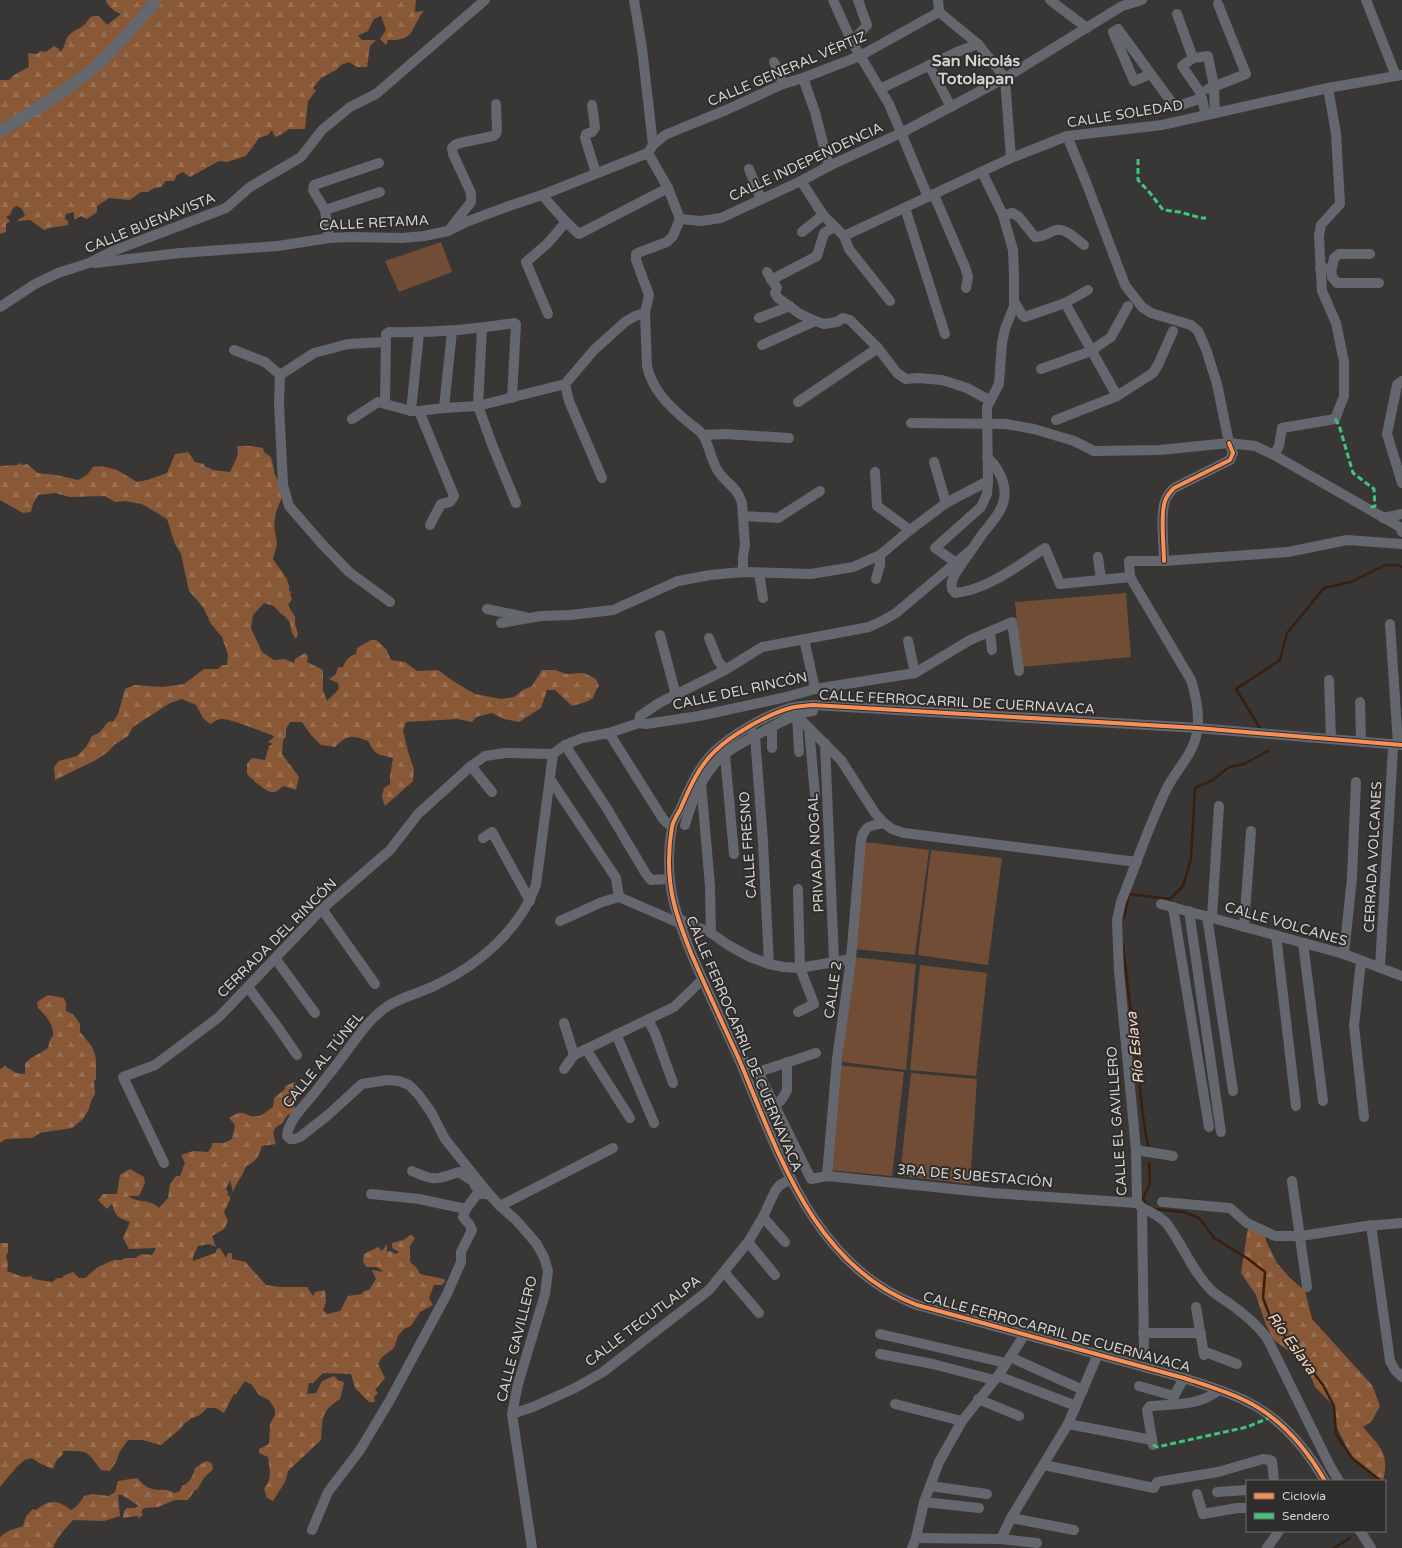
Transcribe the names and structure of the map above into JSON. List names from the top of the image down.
{
  "streets": {
    "street": [
      "CALLE GENERAL VÉRTIZ",
      "CALLE SOLEDAD",
      "CALLE INDEPENDENCIA",
      "CALLE BUENAVISTA",
      "CALLE RETAMA",
      "CALLE DEL RINCÓN",
      "CALLE FERROCARRIL DE CUERNAVACA",
      "CALLE FRESNO",
      "PRIVADA NOGAL",
      "CERRADA VOLCANES",
      "CALLE VOLCANES",
      "CERRADA DEL RINCÓN",
      "CALLE 2",
      "CALLE AL TÚNEL",
      "CALLE EL GAVILLERO",
      "3RA DE SUBESTACIÓN",
      "CALLE TECUTLALPA",
      "CALLE GAVILLERO"
    ]
  },
  "crossings": [
    ["CALLE GENERAL VÉRTIZ", "CALLE RETAMA"],
    ["CALLE BUENAVISTA", "CALLE RETAMA"],
    ["CALLE DEL RINCÓN", "CALLE AL TÚNEL"],
    ["CALLE FERROCARRIL DE CUERNAVACA", "CALLE FRESNO"],
    ["CALLE FERROCARRIL DE CUERNAVACA", "CERRADA VOLCANES"],
    ["CALLE FERROCARRIL DE CUERNAVACA", "CALLE EL GAVILLERO"],
    ["CALLE FERROCARRIL DE CUERNAVACA", "CALLE TECUTLALPA"],
    ["CERRADA VOLCANES", "CALLE VOLCANES"],
    ["CALLE 2", "3RA DE SUBESTACIÓN"],
    ["CALLE AL TÚNEL", "CALLE GAVILLERO"],
    ["CALLE EL GAVILLERO", "3RA DE SUBESTACIÓN"],
    ["CALLE TECUTLALPA", "CALLE GAVILLERO"]
  ],
  "districts": ["San Nicolás Totolapan"],
  "water": ["Río Eslava"],
  "legend": ["Ciclovía", "Sendero"]
}
